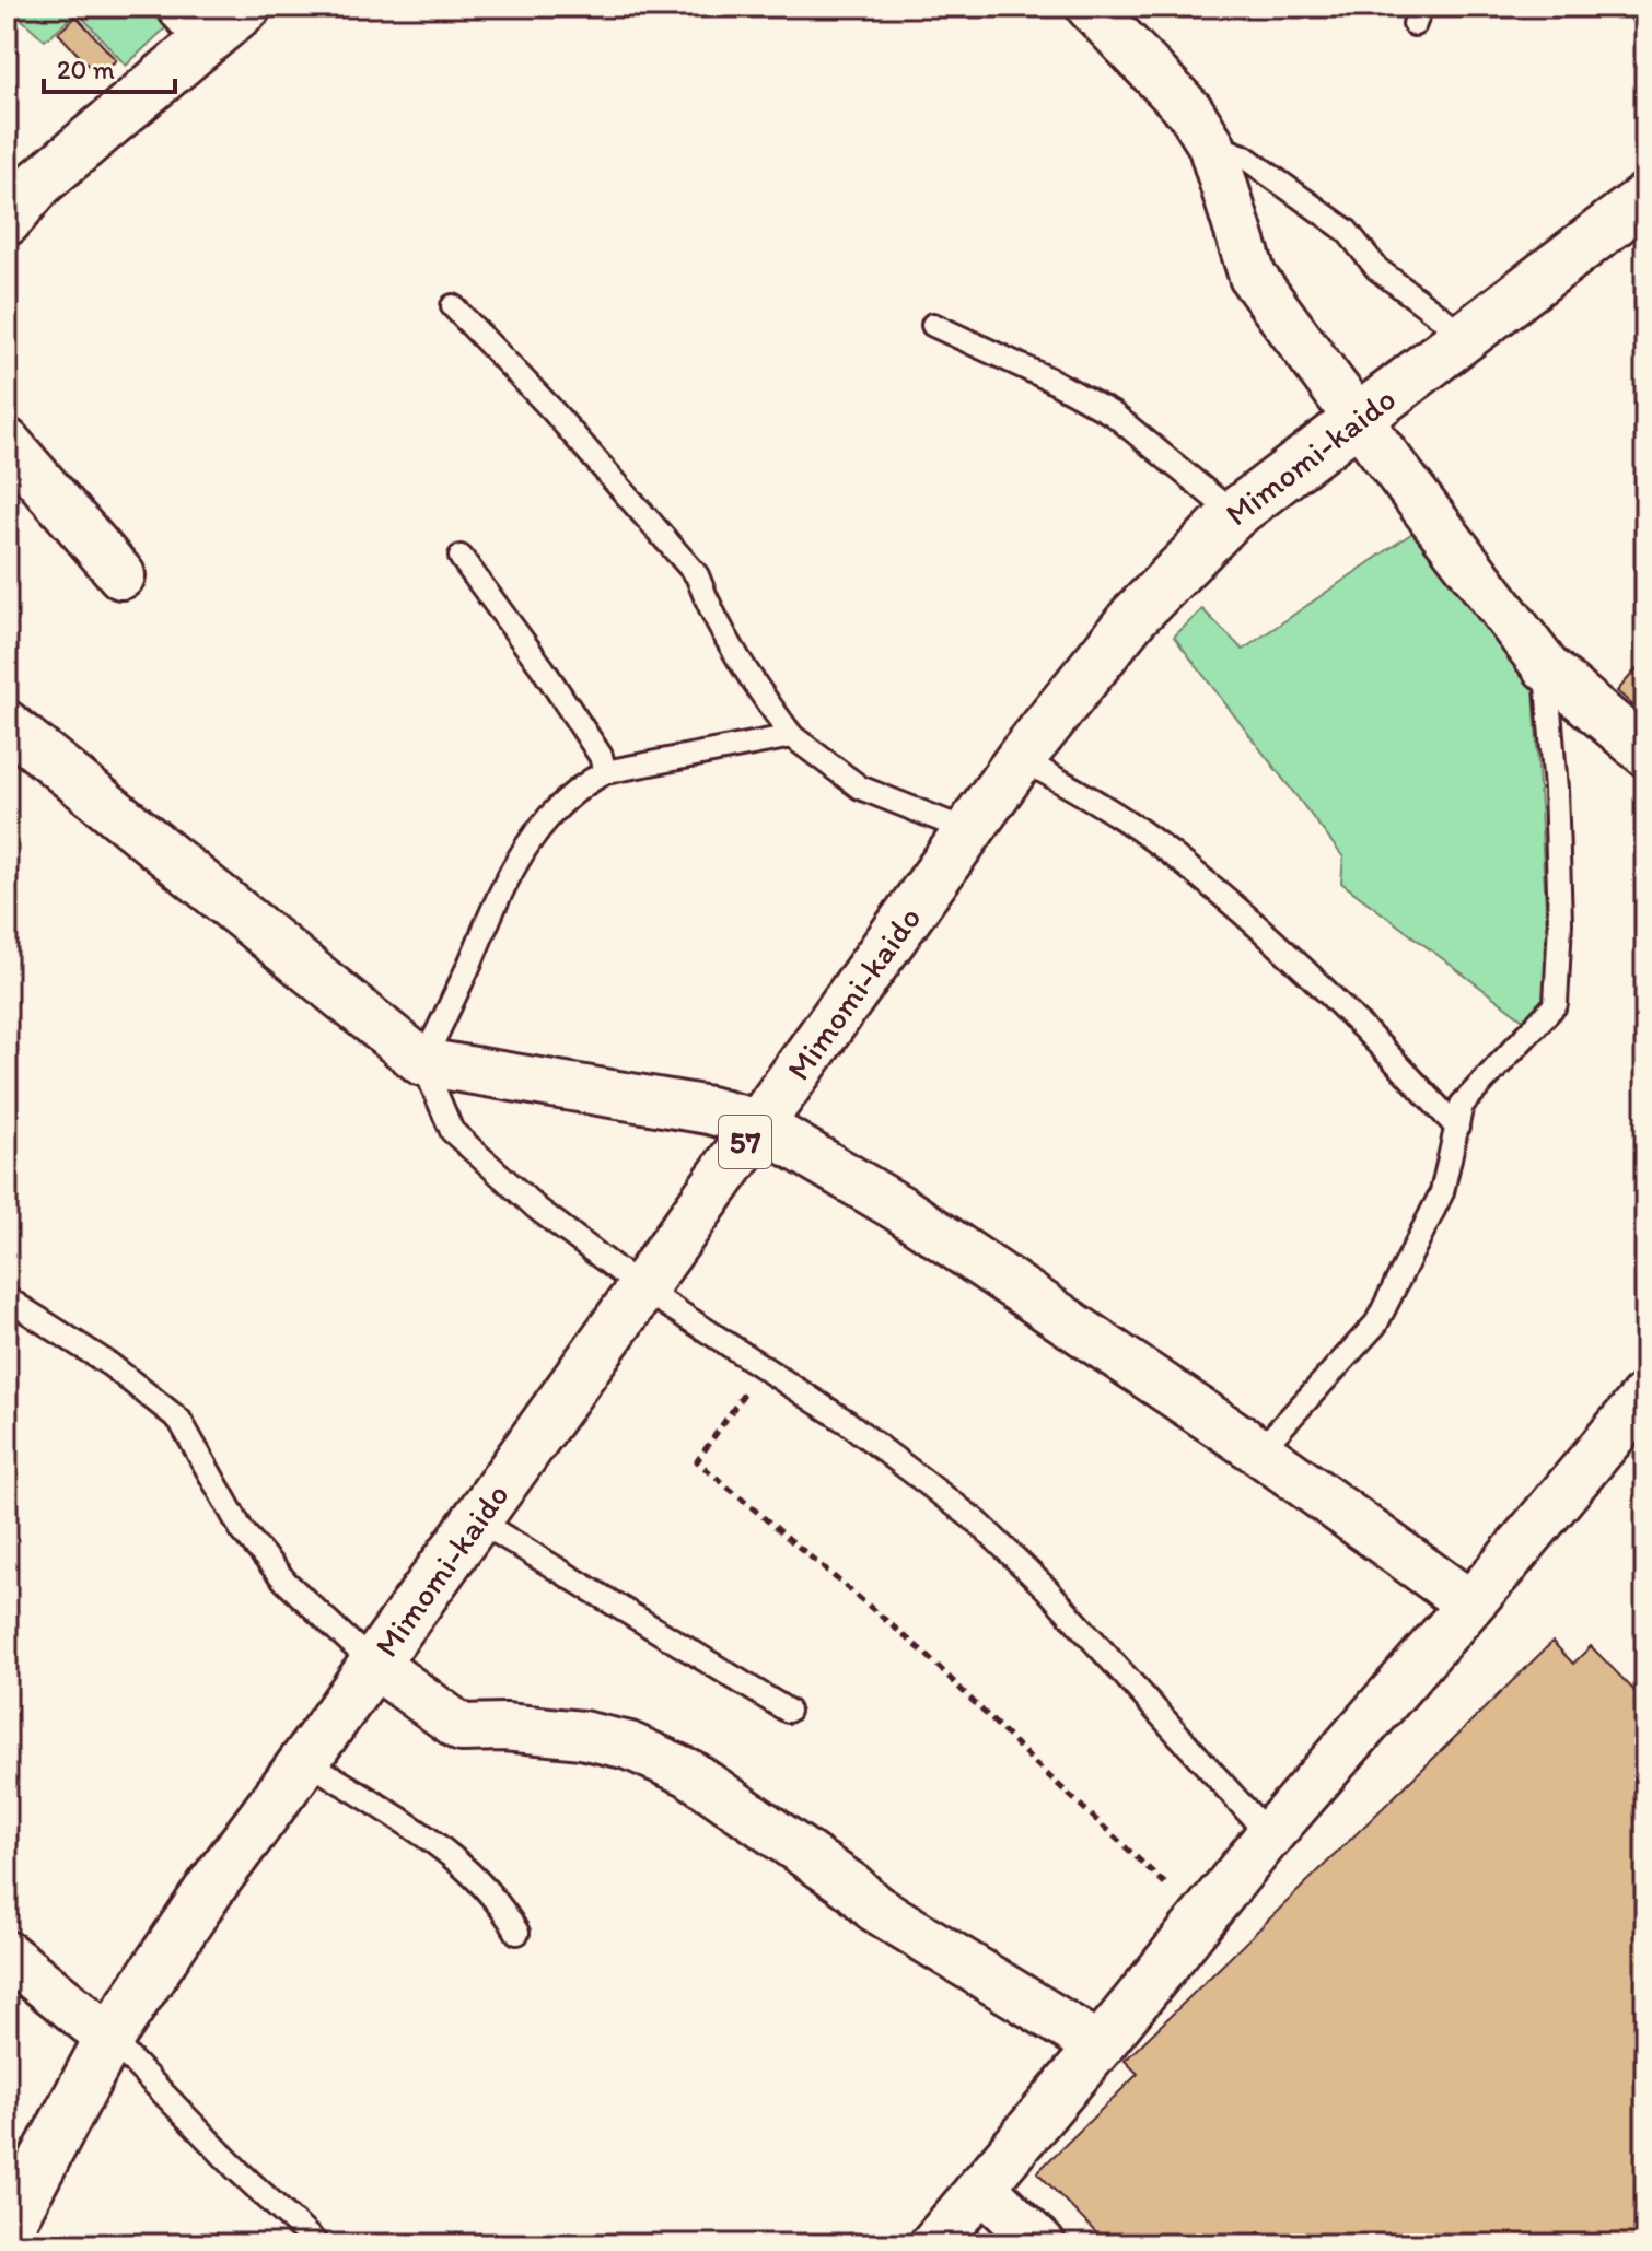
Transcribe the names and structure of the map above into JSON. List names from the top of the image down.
{
  "streets": {
    "main road": ["Mimomi-kaido", "57"]
  },
  "scale_bar": "20 m"
}
